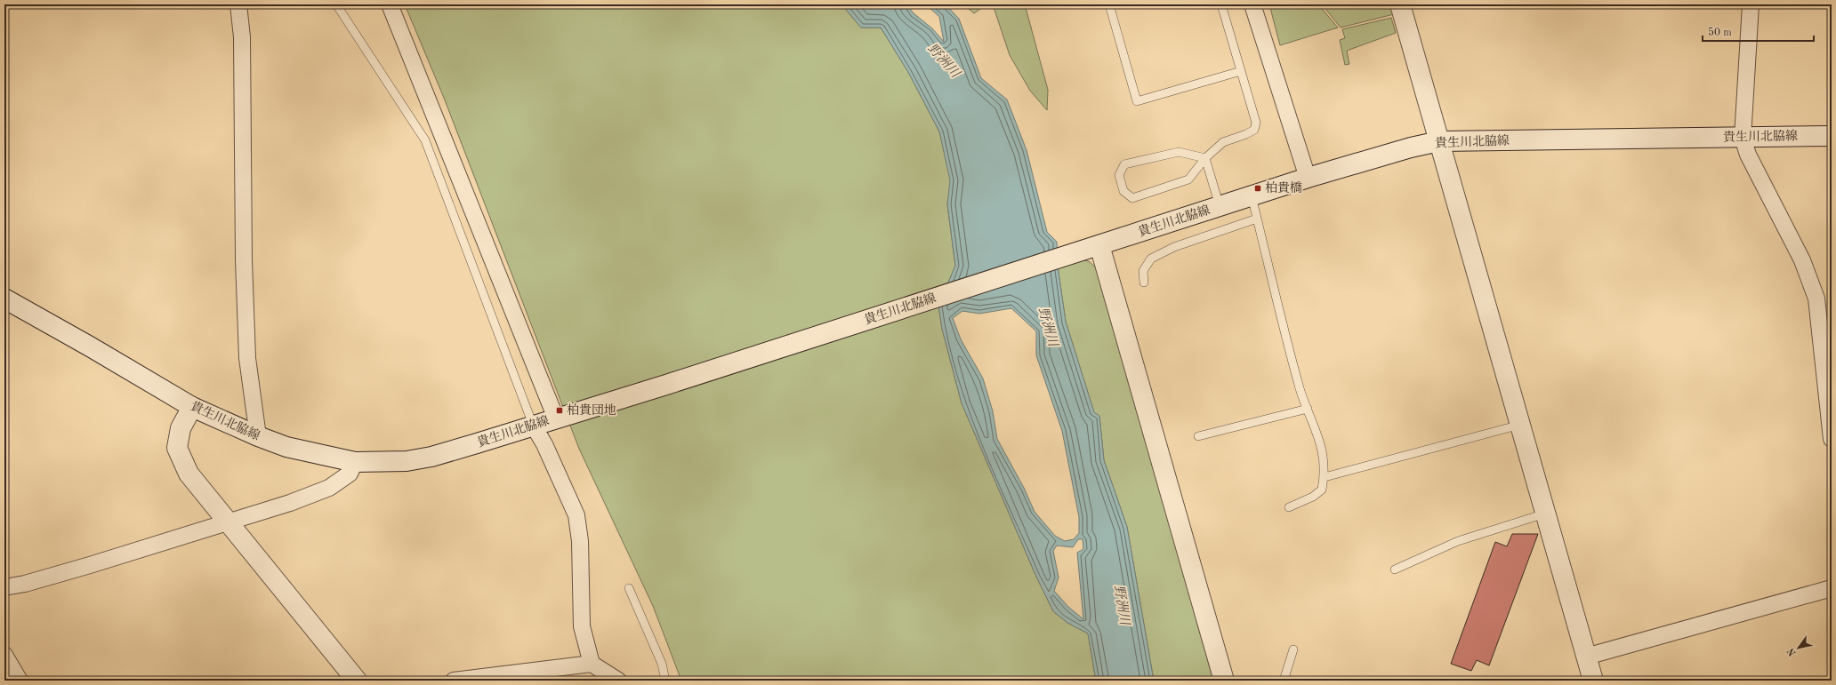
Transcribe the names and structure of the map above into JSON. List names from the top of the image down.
{
  "streets": {
    "main road": ["貴生川北脇線"]
  },
  "water": ["野洲川"],
  "places": {
    "transit": ["柏貴橋", "柏貴団地"]
  },
  "scale_bar": "50 m",
  "north": "bottom left"
}
